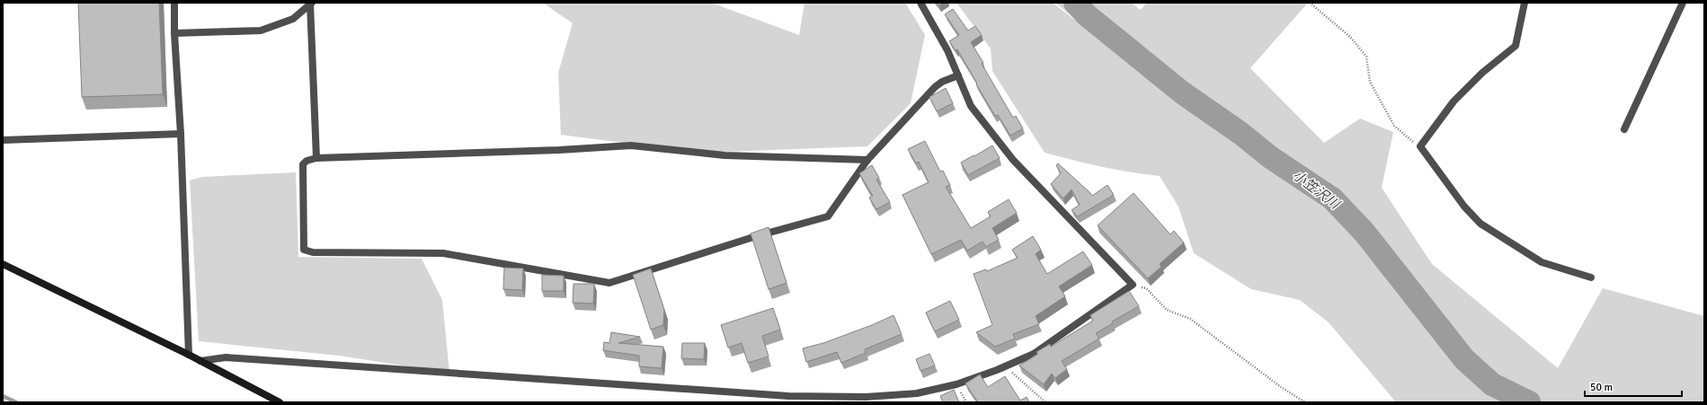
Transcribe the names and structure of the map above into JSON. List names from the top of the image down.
{
  "water": ["小笠沢川"],
  "scale_bar": "50 m"
}
